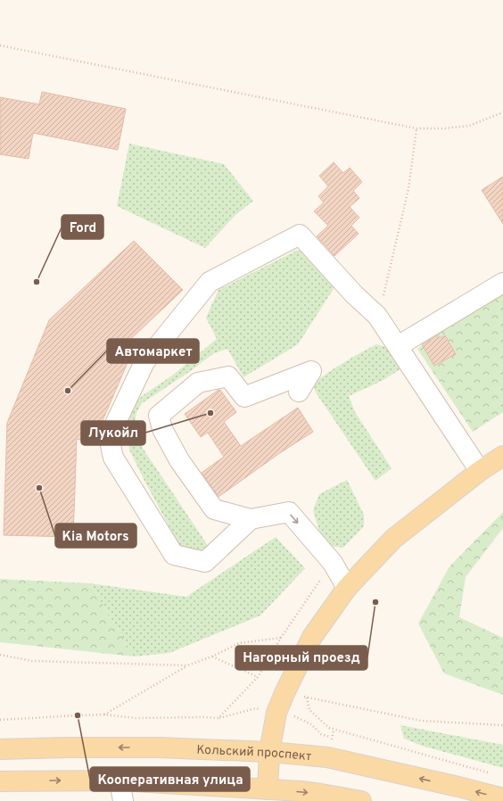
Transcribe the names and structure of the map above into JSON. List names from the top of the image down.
{
  "streets": {
    "main road": ["Кольский проспект"]
  },
  "places": [
    "Ford",
    "Автомаркет",
    "Лукойл",
    "Kia Motors",
    "Нагорный проезд",
    "Кооперативная улица"
  ]
}
